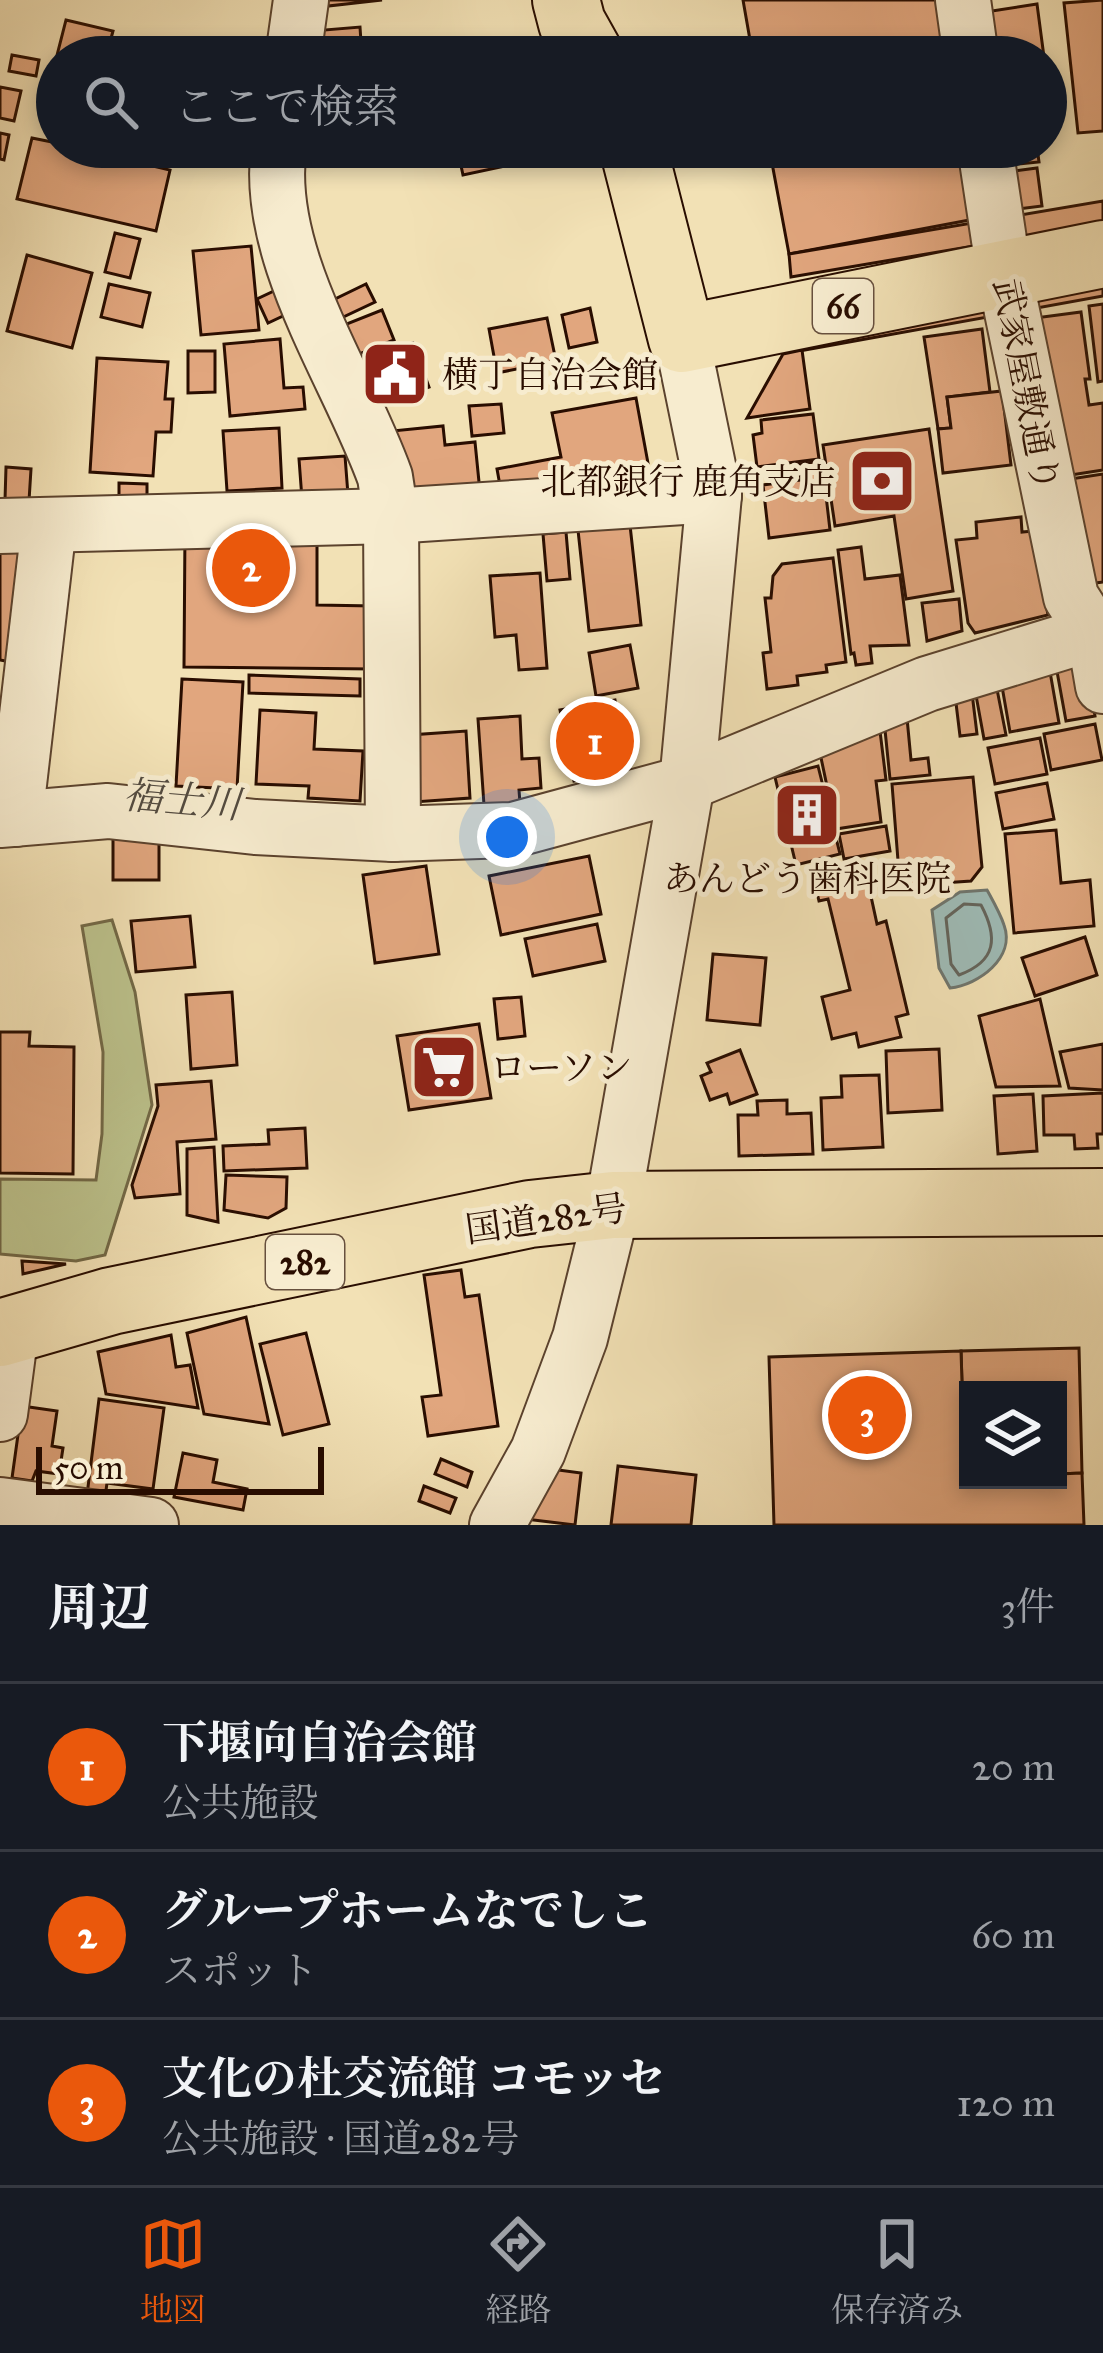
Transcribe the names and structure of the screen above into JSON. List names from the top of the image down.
{
  "streets": {
    "main road": ["66", "国道282号", "282"],
    "street": ["武家屋敷通り"]
  },
  "crossings": [
    ["66", "武家屋敷通り"]
  ],
  "water": ["福士川"],
  "places": {
    "public building": ["横丁自治会館"],
    "bank": ["北都銀行 鹿角支店"],
    "building": ["あんどう歯科医院"],
    "supermarket": ["ローソン"]
  },
  "scale_bar": "50 m",
  "page": {
    "search": "ここで検索",
    "pins": ["2", "1", "3"],
    "scale": "50 m",
    "heading": ["周辺", "3件"],
    "list": [
      {
        "mark": "1",
        "name": "下堰向自治会館",
        "note": "公共施設",
        "value": "20 m"
      },
      {
        "mark": "2",
        "name": "グループホームなでしこ",
        "note": "スポット",
        "value": "60 m"
      },
      {
        "mark": "3",
        "name": "文化の杜交流館 コモッセ",
        "note": "公共施設 · 国道282号",
        "value": "120 m"
      }
    ],
    "nav": ["地図", "経路", "保存済み"]
  }
}
